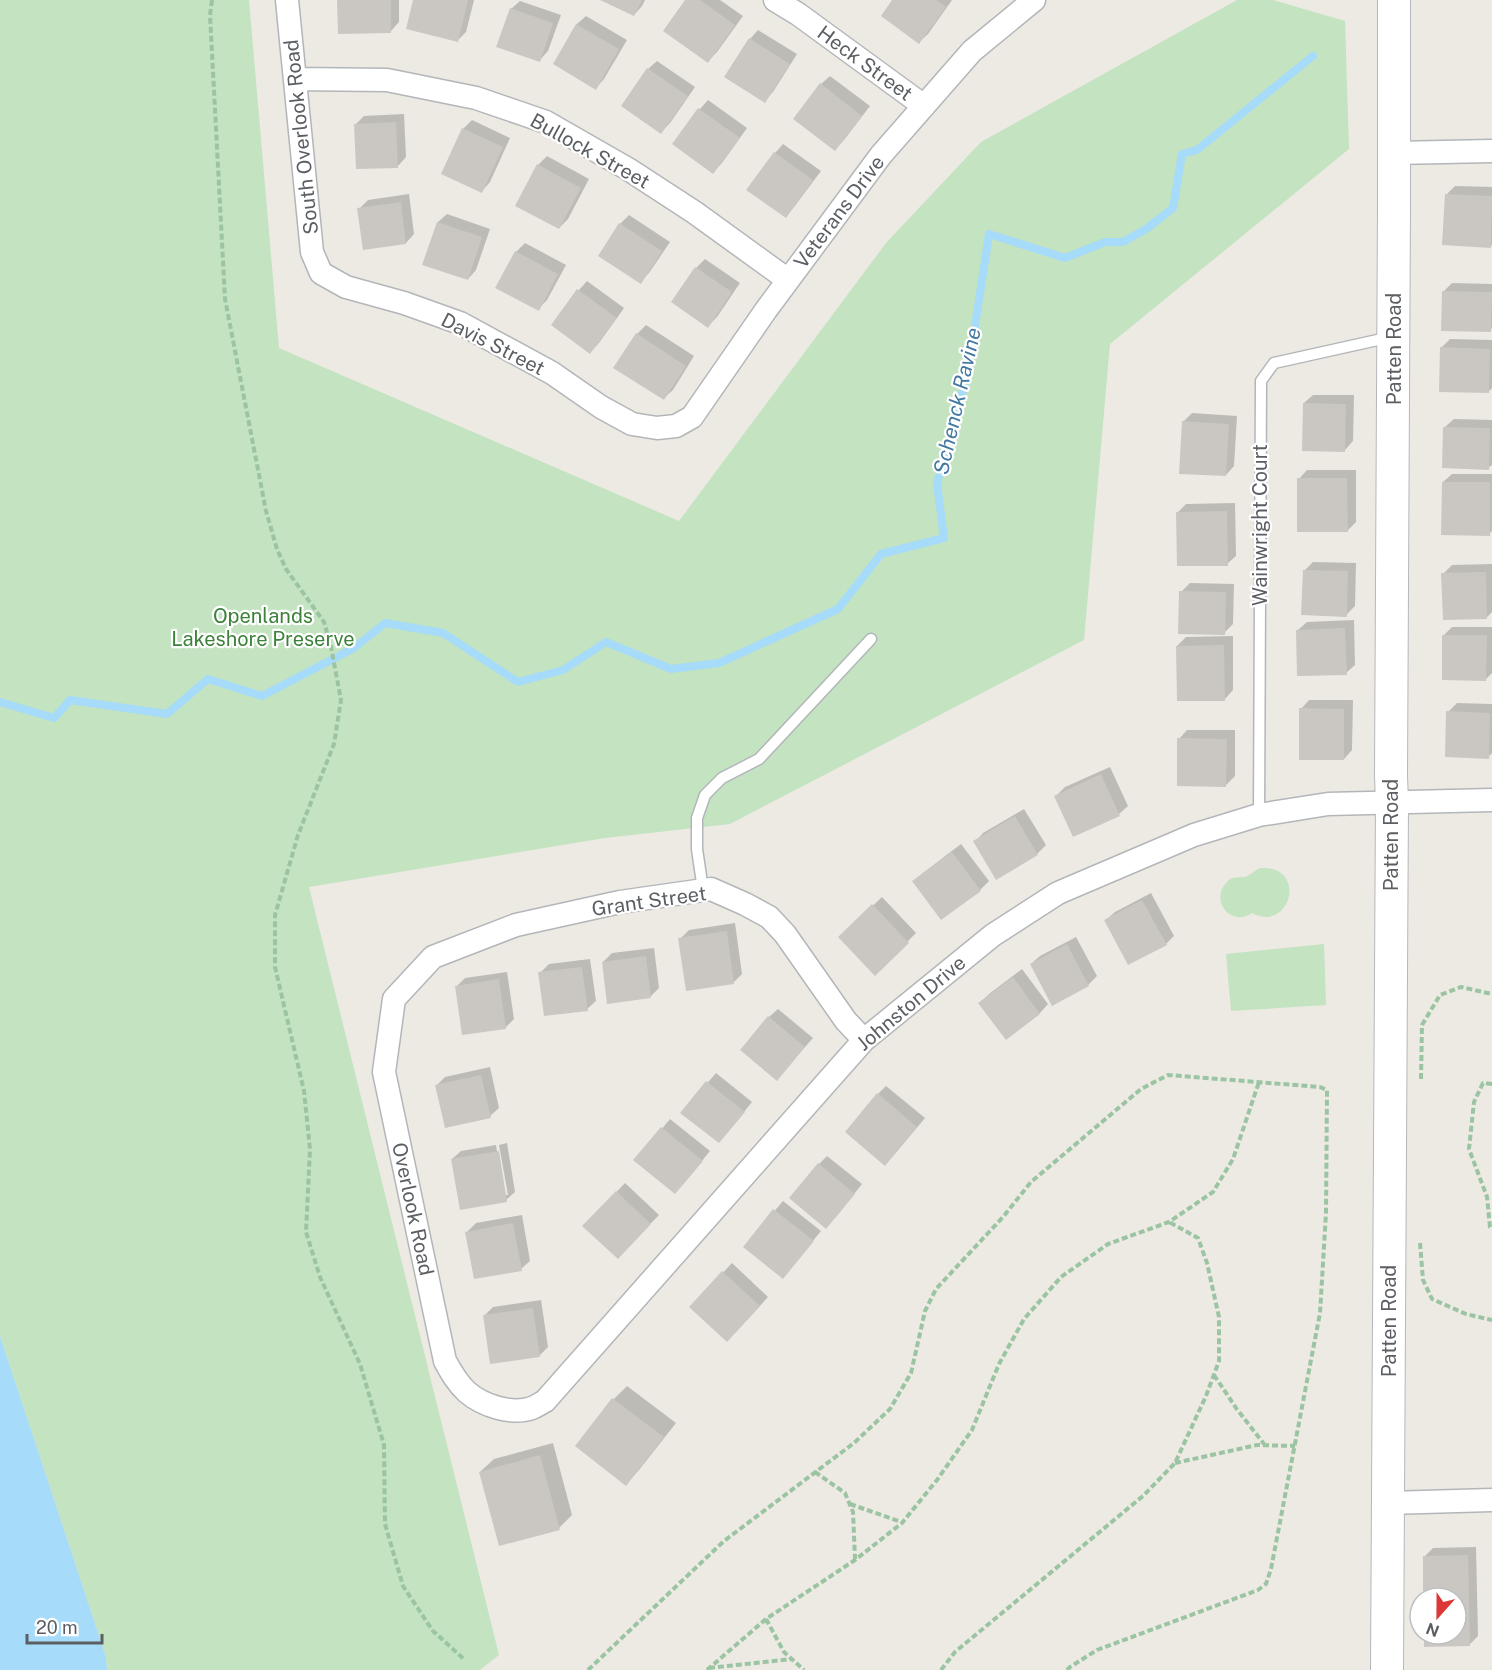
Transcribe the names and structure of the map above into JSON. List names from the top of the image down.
{
  "streets": {
    "street": [
      "Heck Street",
      "South Overlook Road",
      "Bullock Street",
      "Veterans Drive",
      "Davis Street",
      "Patten Road",
      "Grant Street",
      "Johnston Drive",
      "Overlook Road"
    ],
    "lane": ["Wainwright Court"]
  },
  "crossings": [
    ["Heck Street", "Veterans Drive"],
    ["South Overlook Road", "Bullock Street"],
    ["South Overlook Road", "Davis Street"],
    ["Bullock Street", "Veterans Drive"],
    ["Veterans Drive", "Davis Street"],
    ["Patten Road", "Wainwright Court"],
    ["Patten Road", "Johnston Drive"],
    ["Wainwright Court", "Johnston Drive"],
    ["Grant Street", "Johnston Drive"],
    ["Grant Street", "Overlook Road"],
    ["Johnston Drive", "Overlook Road"]
  ],
  "water": ["Schenck Ravine"],
  "parks": ["Openlands Lakeshore Preserve"],
  "scale_bar": "20 m",
  "north": "bottom"
}
